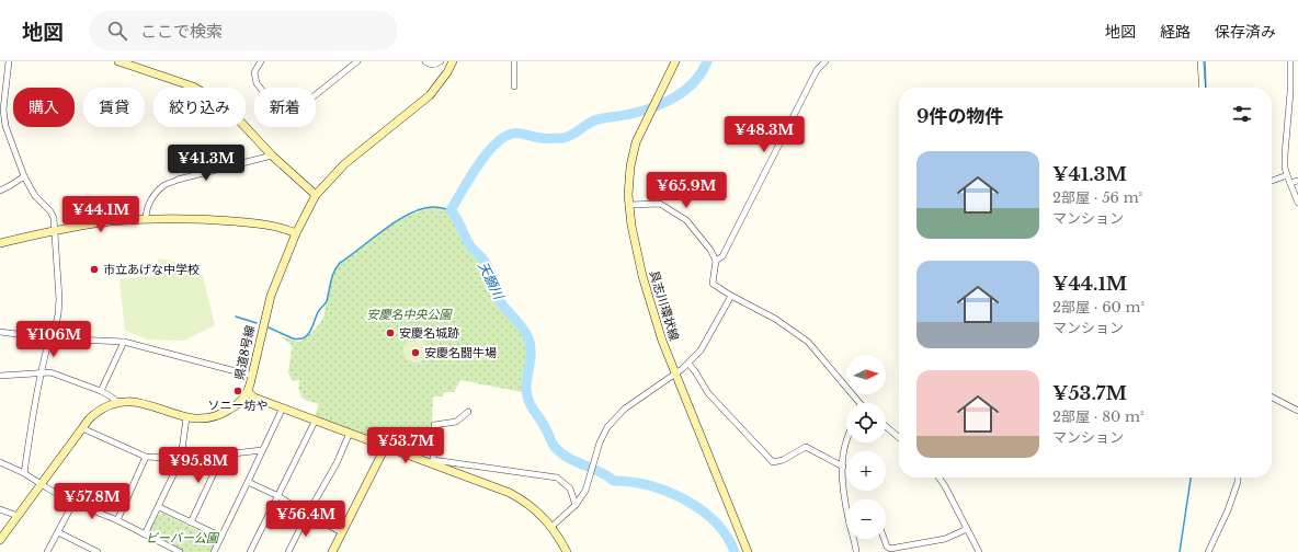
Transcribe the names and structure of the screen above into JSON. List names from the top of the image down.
{
  "streets": {
    "main road": ["具志川環状線", "県道8号線"]
  },
  "water": ["天願川"],
  "parks": ["安慶名中央公園", "ビーバー公園"],
  "places": [
    "市立あげな中学校",
    "安慶名城跡",
    "安慶名闘牛場",
    "ソニー坊や"
  ],
  "north": "right",
  "page": {
    "header": "地図",
    "search": "ここで検索",
    "nav": ["地図", "経路", "保存済み"],
    "chip": [
      "購入",
      "賃貸",
      "絞り込み",
      "新着"
    ],
    "heading": "9件の物件",
    "price": [
      "¥48.3M",
      "¥41.3M",
      "¥65.9M",
      "¥44.1M",
      "¥106M",
      "¥53.7M",
      "¥95.8M",
      "¥57.8M",
      "¥56.4M"
    ],
    "list": [
      {
        "name": "¥41.3M",
        "note": "2部屋 · 56 m² · マンション"
      },
      {
        "name": "¥44.1M",
        "note": "2部屋 · 60 m² · マンション"
      },
      {
        "name": "¥53.7M",
        "note": "2部屋 · 80 m² · マンション"
      }
    ],
    "map_buttons": ["+", "−"]
  }
}
